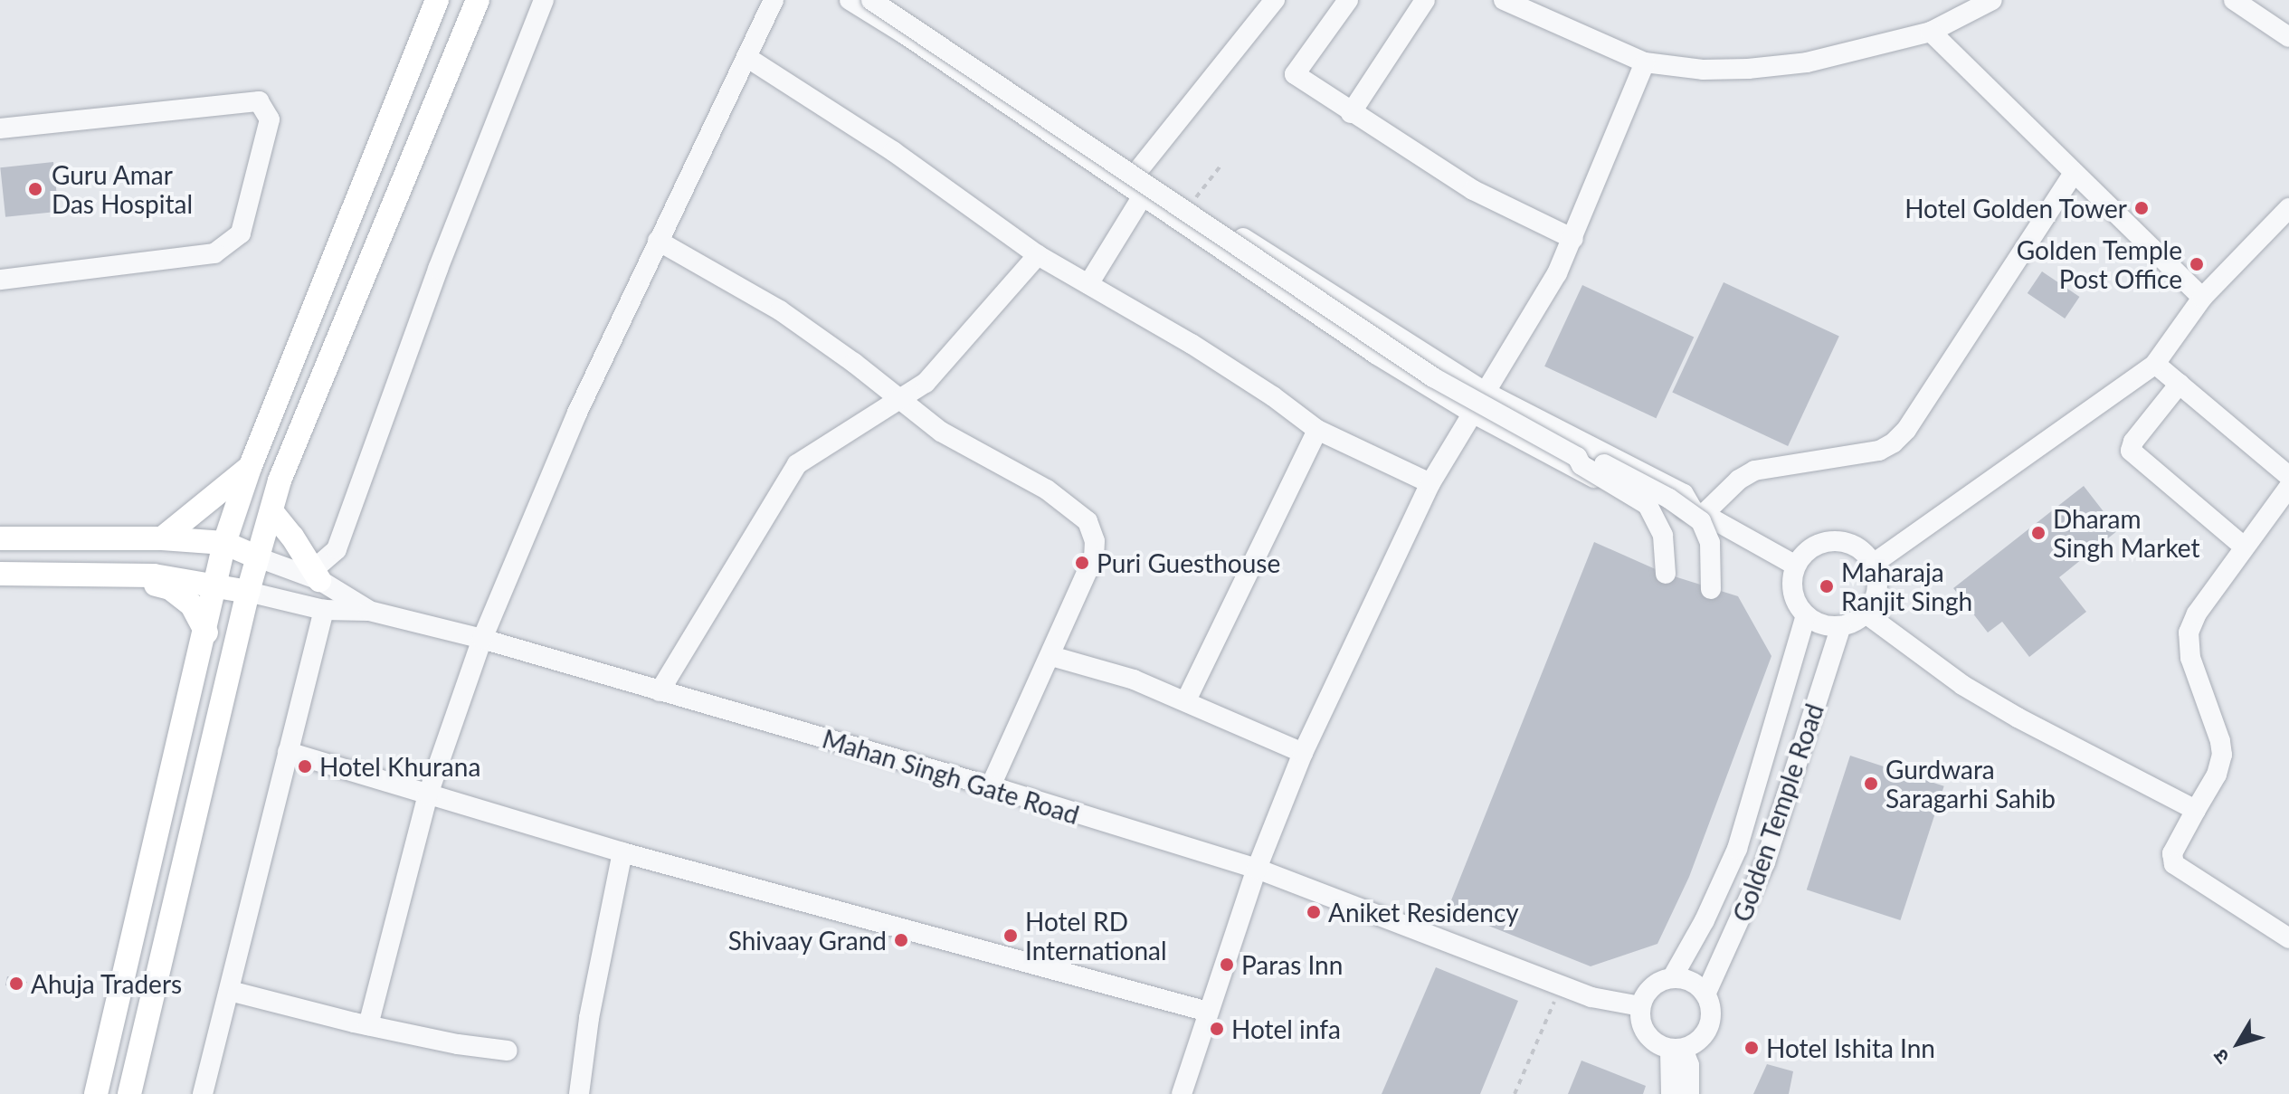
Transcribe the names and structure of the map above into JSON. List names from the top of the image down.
{
  "streets": {
    "street": ["Mahan Singh Gate Road", "Golden Temple Road"]
  },
  "crossings": [
    ["Mahan Singh Gate Road", "Golden Temple Road"]
  ],
  "places": [
    "Guru Amar Das Hospital",
    "Hotel Golden Tower",
    "Golden Temple Post Office",
    "Dharam Singh Market",
    "Puri Guesthouse",
    "Maharaja Ranjit Singh",
    "Hotel Khurana",
    "Gurdwara Saragarhi Sahib",
    "Aniket Residency",
    "Hotel RD International",
    "Shivaay Grand",
    "Paras Inn",
    "Ahuja Traders",
    "Hotel infa",
    "Hotel Ishita Inn"
  ],
  "north": "bottom left"
}
